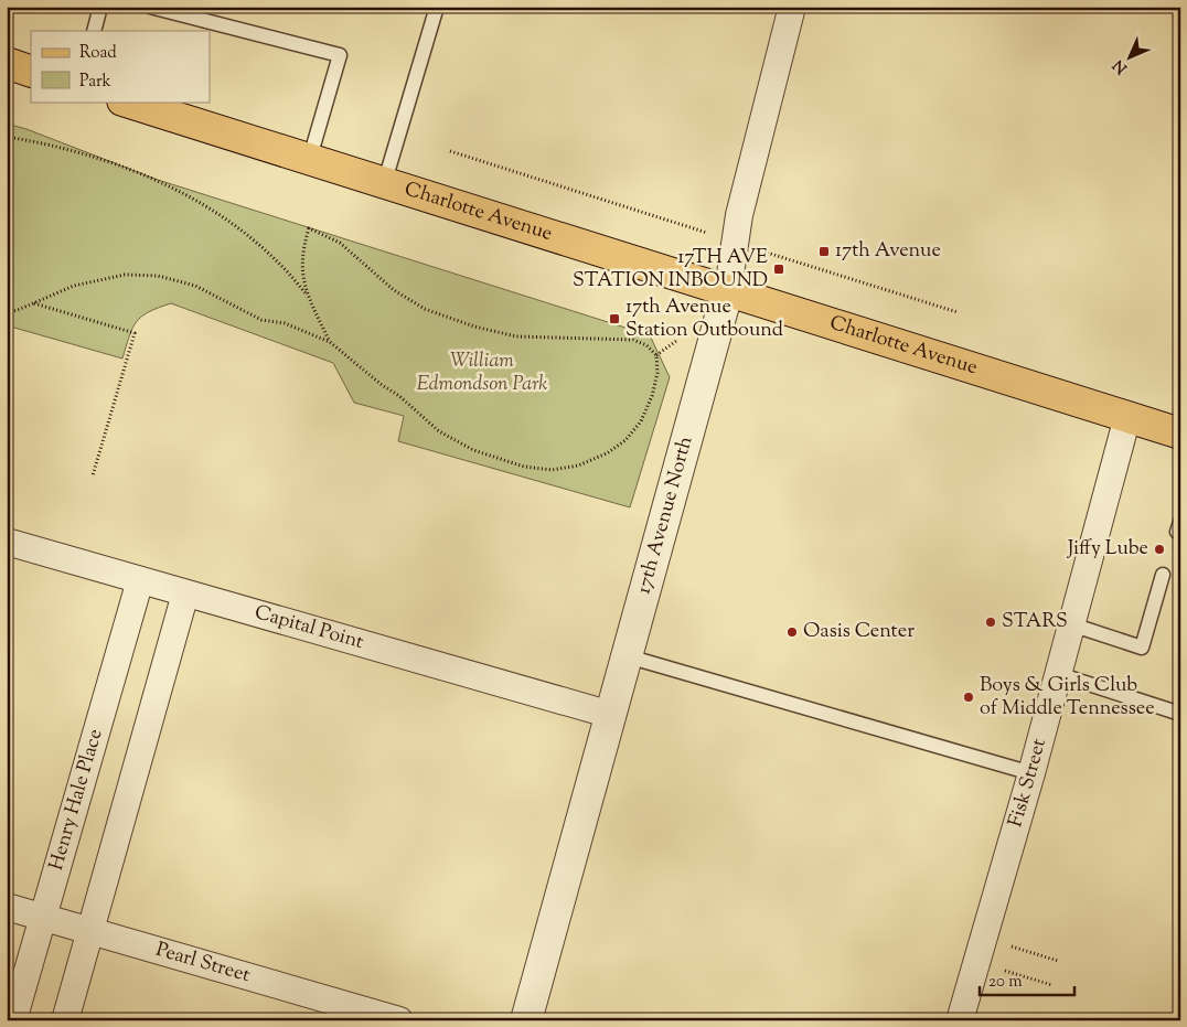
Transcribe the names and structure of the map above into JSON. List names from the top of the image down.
{
  "streets": {
    "main road": ["Charlotte Avenue"],
    "street": [
      "17th Avenue North",
      "Capital Point",
      "Fisk Street",
      "Henry Hale Place",
      "Pearl Street"
    ]
  },
  "crossings": [
    ["Charlotte Avenue", "17th Avenue North"],
    ["Charlotte Avenue", "Fisk Street"],
    ["17th Avenue North", "Capital Point"],
    ["Capital Point", "Henry Hale Place"],
    ["Henry Hale Place", "Pearl Street"]
  ],
  "parks": ["William Edmondson Park"],
  "places": {
    "transit": ["17th Avenue", "17TH AVE STATION INBOUND", "17th Avenue Station Outbound"],
    "other": [
      "Jiffy Lube",
      "STARS",
      "Oasis Center",
      "Boys & Girls Club of Middle Tennessee"
    ]
  },
  "legend": ["Road", "Park"],
  "scale_bar": "20 m",
  "north": "bottom left"
}
